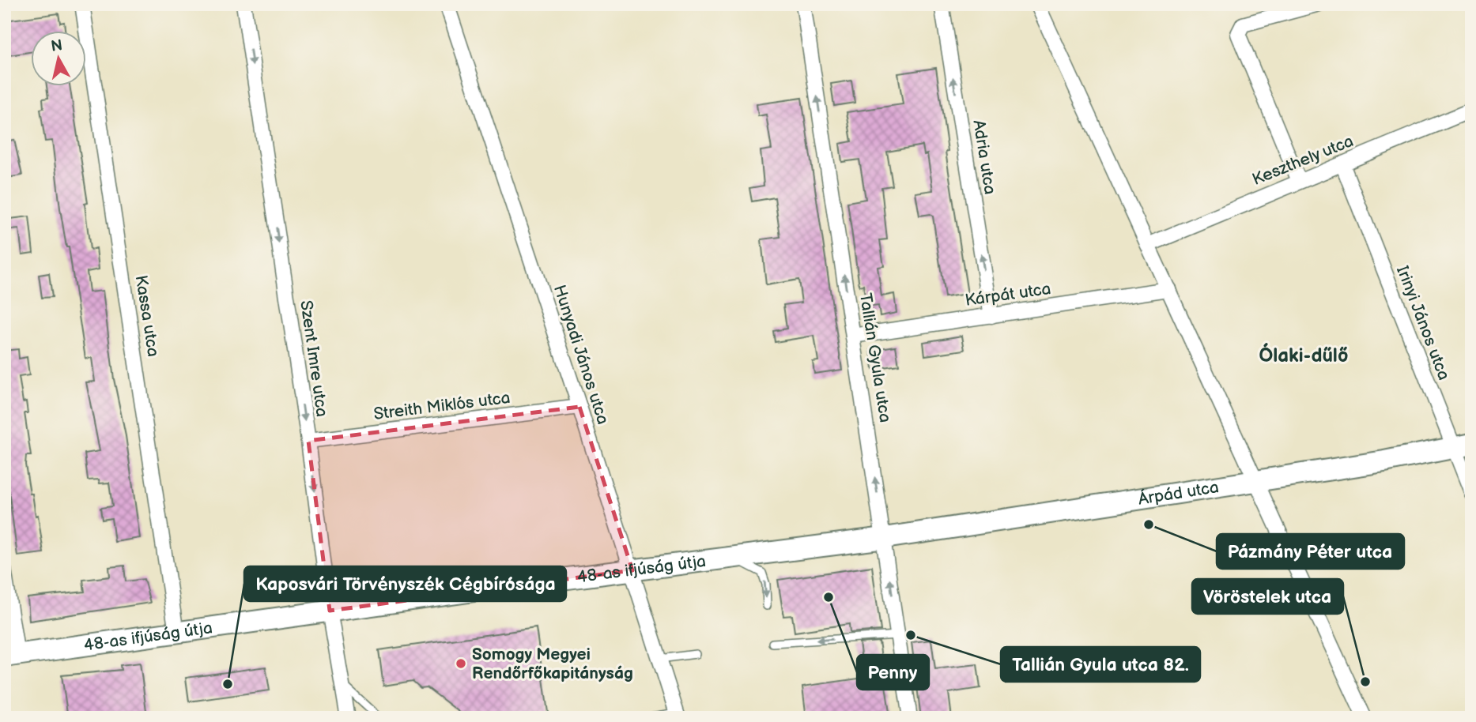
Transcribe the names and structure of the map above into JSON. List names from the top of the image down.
{
  "streets": {
    "main road": ["Árpád utca", "48-as ifjúság útja"],
    "street": [
      "Adria utca",
      "Keszthely utca",
      "Kárpát utca",
      "Kassa utca",
      "Irinyi János utca",
      "Hunyadi János utca",
      "Tallián Gyula utca",
      "Szent Imre utca",
      "Streith Miklós utca"
    ]
  },
  "crossings": [
    ["Adria utca", "Kárpát utca"],
    ["Keszthely utca", "Irinyi János utca"],
    ["Kárpát utca", "Tallián Gyula utca"],
    ["Kassa utca", "48-as ifjúság útja"],
    ["Irinyi János utca", "Árpád utca"],
    ["Hunyadi János utca", "Streith Miklós utca"],
    ["Hunyadi János utca", "48-as ifjúság útja"],
    ["Tallián Gyula utca", "Árpád utca"],
    ["Tallián Gyula utca", "48-as ifjúság útja"],
    ["Szent Imre utca", "Streith Miklós utca"],
    ["Szent Imre utca", "48-as ifjúság útja"],
    ["Árpád utca", "48-as ifjúság útja"]
  ],
  "one_way": ["Tallián Gyula utca", "Szent Imre utca"],
  "districts": ["Ólaki-dűlő"],
  "places": [
    "Pázmány Péter utca",
    "Penny",
    "Tallián Gyula utca 82.",
    "Somogy Megyei Rendőrfőkapitányság",
    "Vöröstelek utca",
    "Kaposvári Törvényszék Cégbírósága"
  ],
  "north": "top"
}
